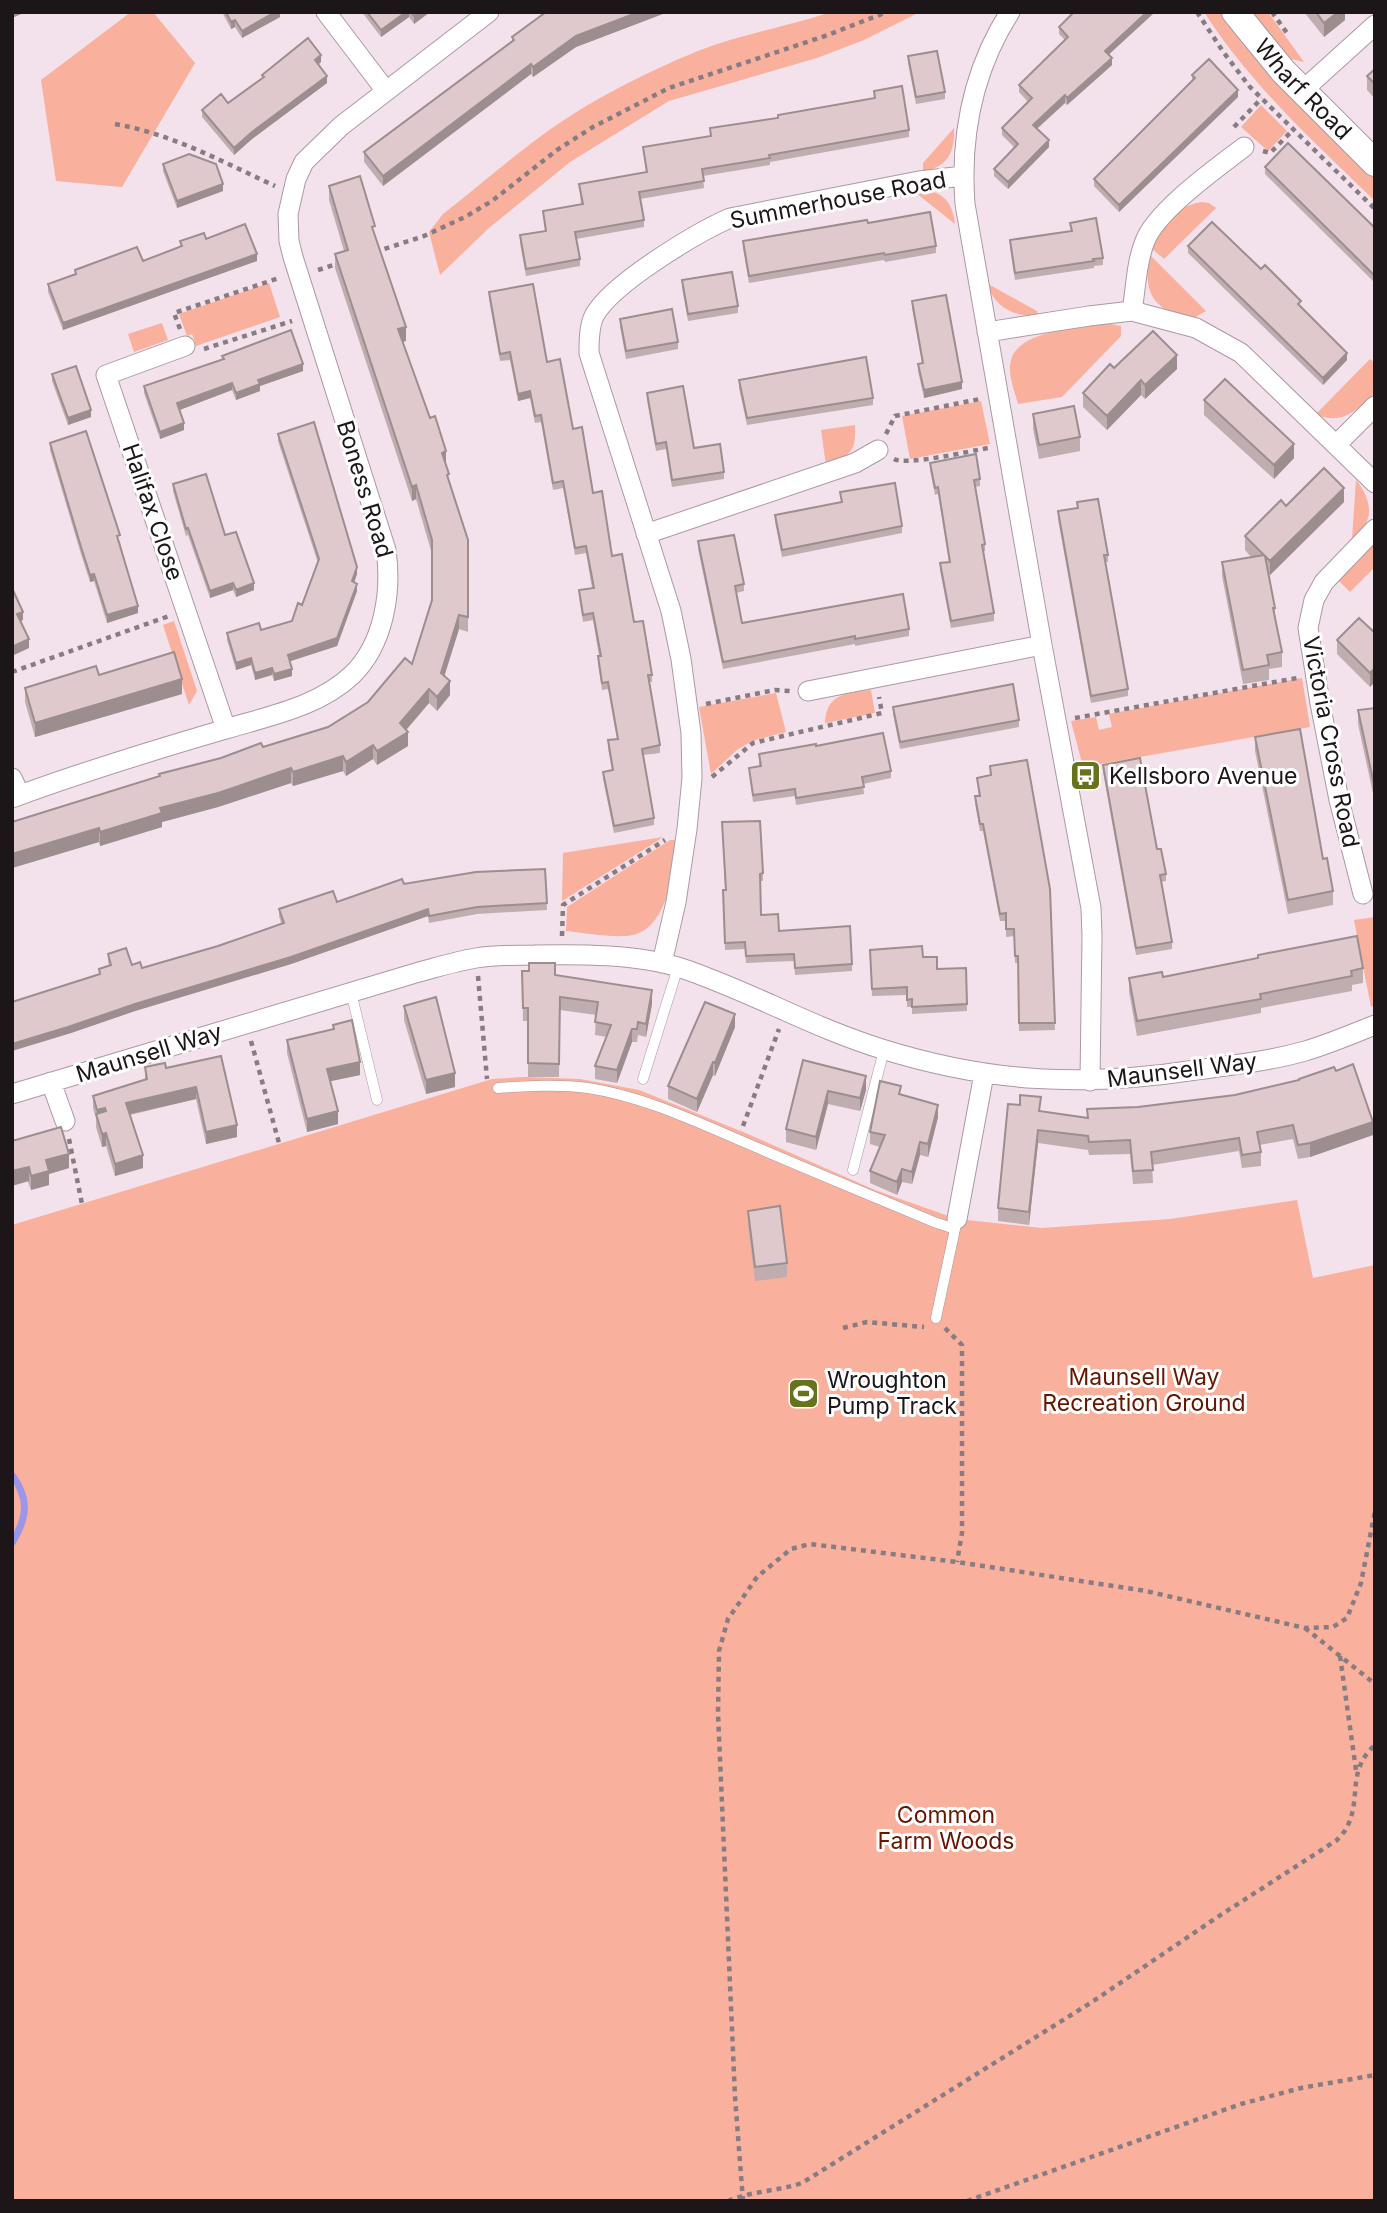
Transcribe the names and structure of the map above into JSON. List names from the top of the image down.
{
  "streets": {
    "main road": ["Wharf Road"],
    "street": [
      "Summerhouse Road",
      "Boness Road",
      "Halifax Close",
      "Victoria Cross Road",
      "Maunsell Way"
    ]
  },
  "crossings": [
    ["Summerhouse Road", "Maunsell Way"],
    ["Boness Road", "Halifax Close"]
  ],
  "parks": ["Maunsell Way Recreation Ground", "Common Farm Woods"],
  "places": {
    "bus stop": ["Kellsboro Avenue"],
    "sports": ["Wroughton Pump Track"]
  }
}
